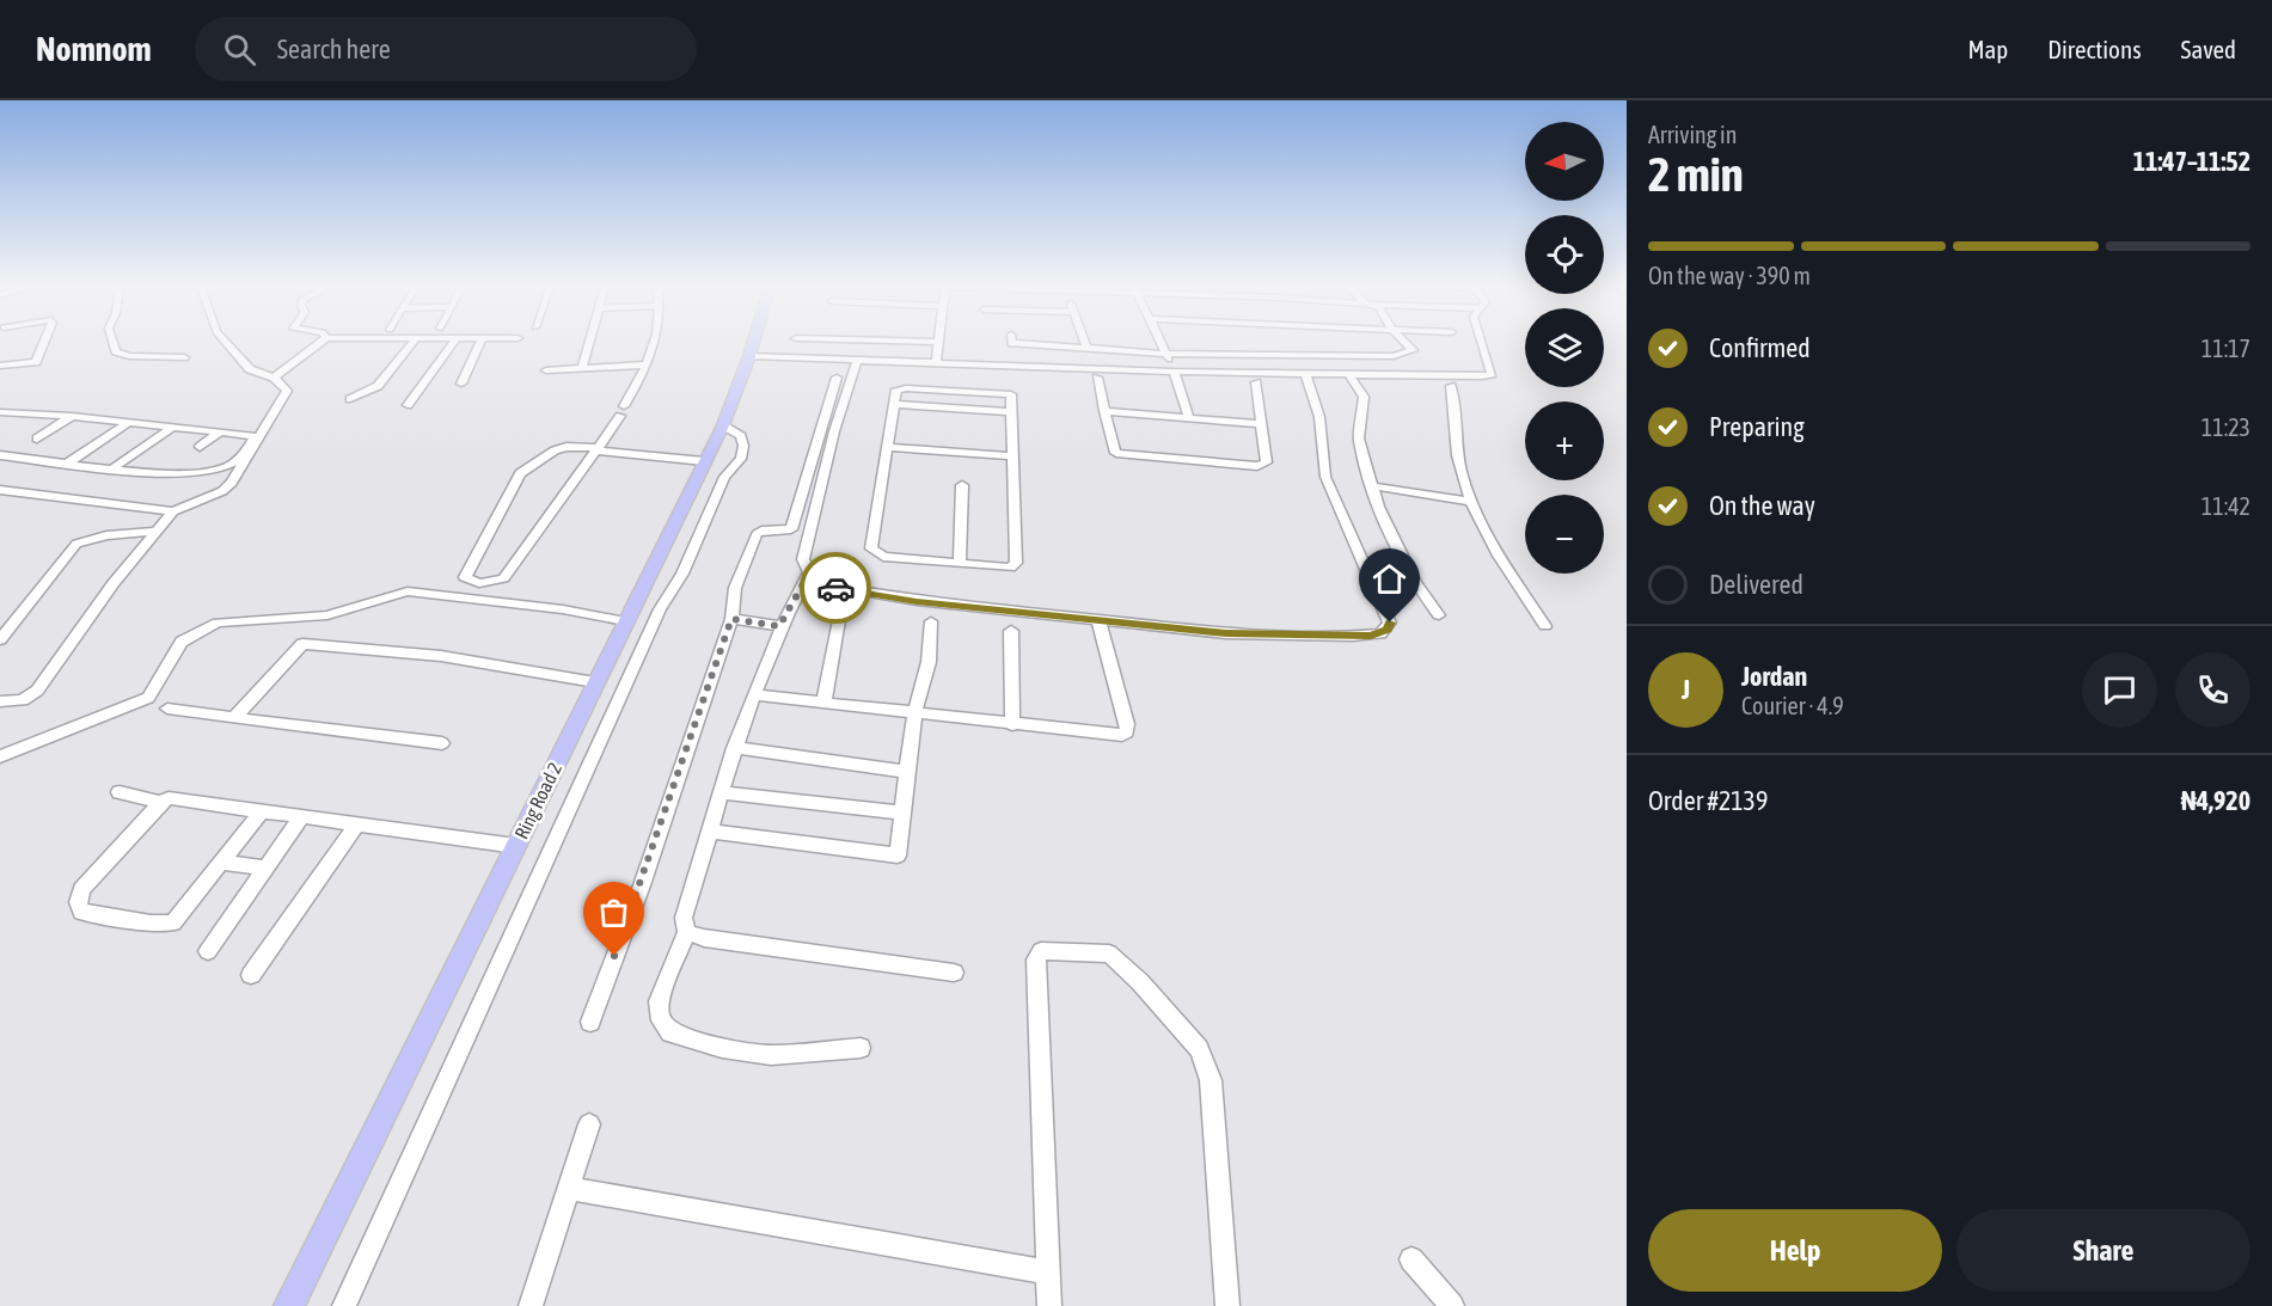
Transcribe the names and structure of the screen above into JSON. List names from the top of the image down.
{
  "streets": {
    "main road": ["Ring Road 2"]
  },
  "north": "left",
  "page": {
    "header": "Nomnom",
    "search": "Search here",
    "nav": ["Map", "Directions", "Saved"],
    "heading": ["2 min", "Arriving in", "11:47–11:52"],
    "panel": [
      "Jordan",
      "Courier · 4.9",
      "Order #2139",
      "₦4,920"
    ],
    "map_buttons": ["+", "−"],
    "bar": "On the way · 390 m",
    "list": [
      ["Confirmed", "11:17"],
      ["Preparing", "11:23"],
      ["On the way", "11:42"],
      "Delivered"
    ],
    "round": "J",
    "buttons": ["Help", "Share"]
  }
}
